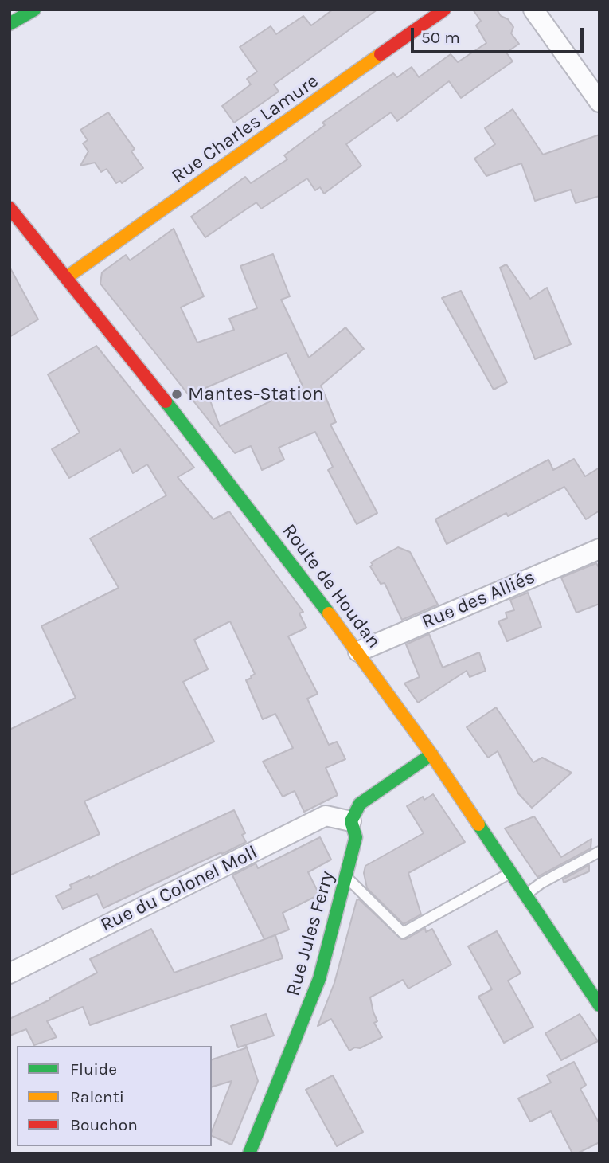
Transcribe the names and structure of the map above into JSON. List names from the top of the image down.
{
  "streets": {
    "main road": ["Rue Charles Lamure", "Route de Houdan", "Rue Jules Ferry"],
    "street": ["Rue des Alliés", "Rue du Colonel Moll"]
  },
  "crossings": [
    ["Rue Charles Lamure", "Route de Houdan"],
    ["Route de Houdan", "Rue des Alliés"],
    ["Rue du Colonel Moll", "Rue Jules Ferry"]
  ],
  "places": ["Mantes-Station"],
  "legend": ["Fluide", "Ralenti", "Bouchon"],
  "scale_bar": "50 m"
}
